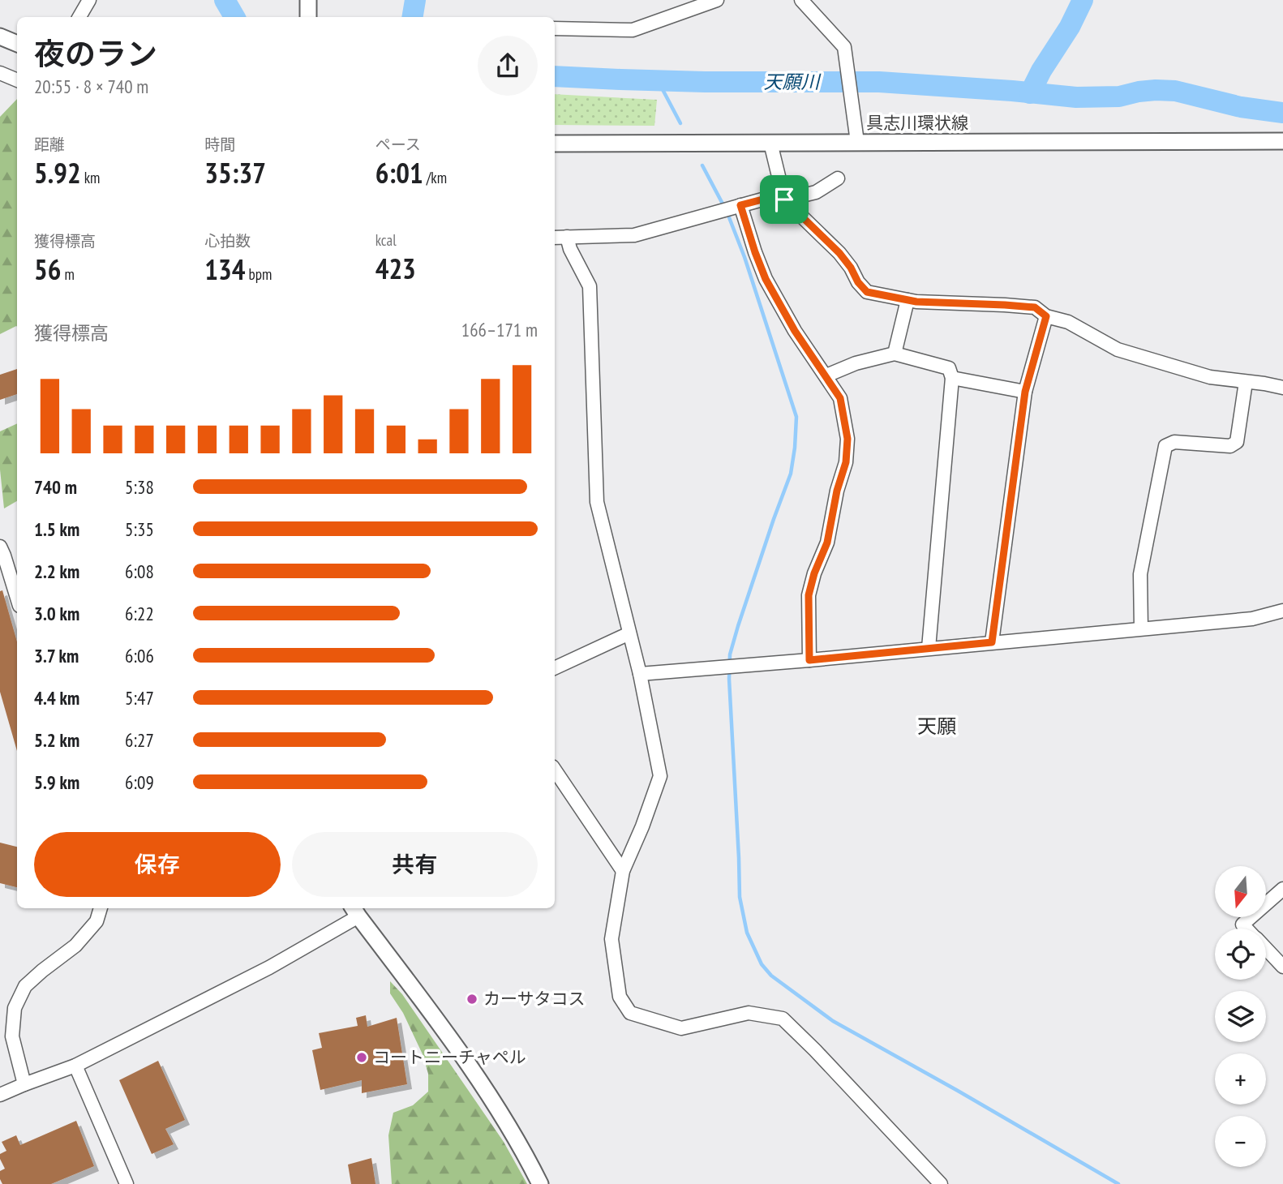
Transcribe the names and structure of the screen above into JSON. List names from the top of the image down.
{
  "streets": {
    "main road": ["具志川環状線"]
  },
  "districts": ["天願"],
  "water": ["天願川"],
  "places": ["カーサタコス", "コートニーチャペル"],
  "north": "bottom",
  "page": {
    "heading": ["夜のラン", "20:55 · 8 × 740 m"],
    "stats": [
      ["距離", "5.92 km"],
      ["時間", "35:37"],
      ["ペース", "6:01 /km"],
      ["獲得標高", "56 m"],
      ["心拍数", "134 bpm"],
      ["kcal", "423"]
    ],
    "chart": ["獲得標高", "166–171 m"],
    "list": [
      {
        "name": "740 m",
        "note": "5:38"
      },
      {
        "name": "1.5 km",
        "note": "5:35"
      },
      {
        "name": "2.2 km",
        "note": "6:08"
      },
      {
        "name": "3.0 km",
        "note": "6:22"
      },
      {
        "name": "3.7 km",
        "note": "6:06"
      },
      {
        "name": "4.4 km",
        "note": "5:47"
      },
      {
        "name": "5.2 km",
        "note": "6:27"
      },
      {
        "name": "5.9 km",
        "note": "6:09"
      }
    ],
    "buttons": ["保存", "共有"],
    "map_buttons": ["+", "−"]
  }
}
